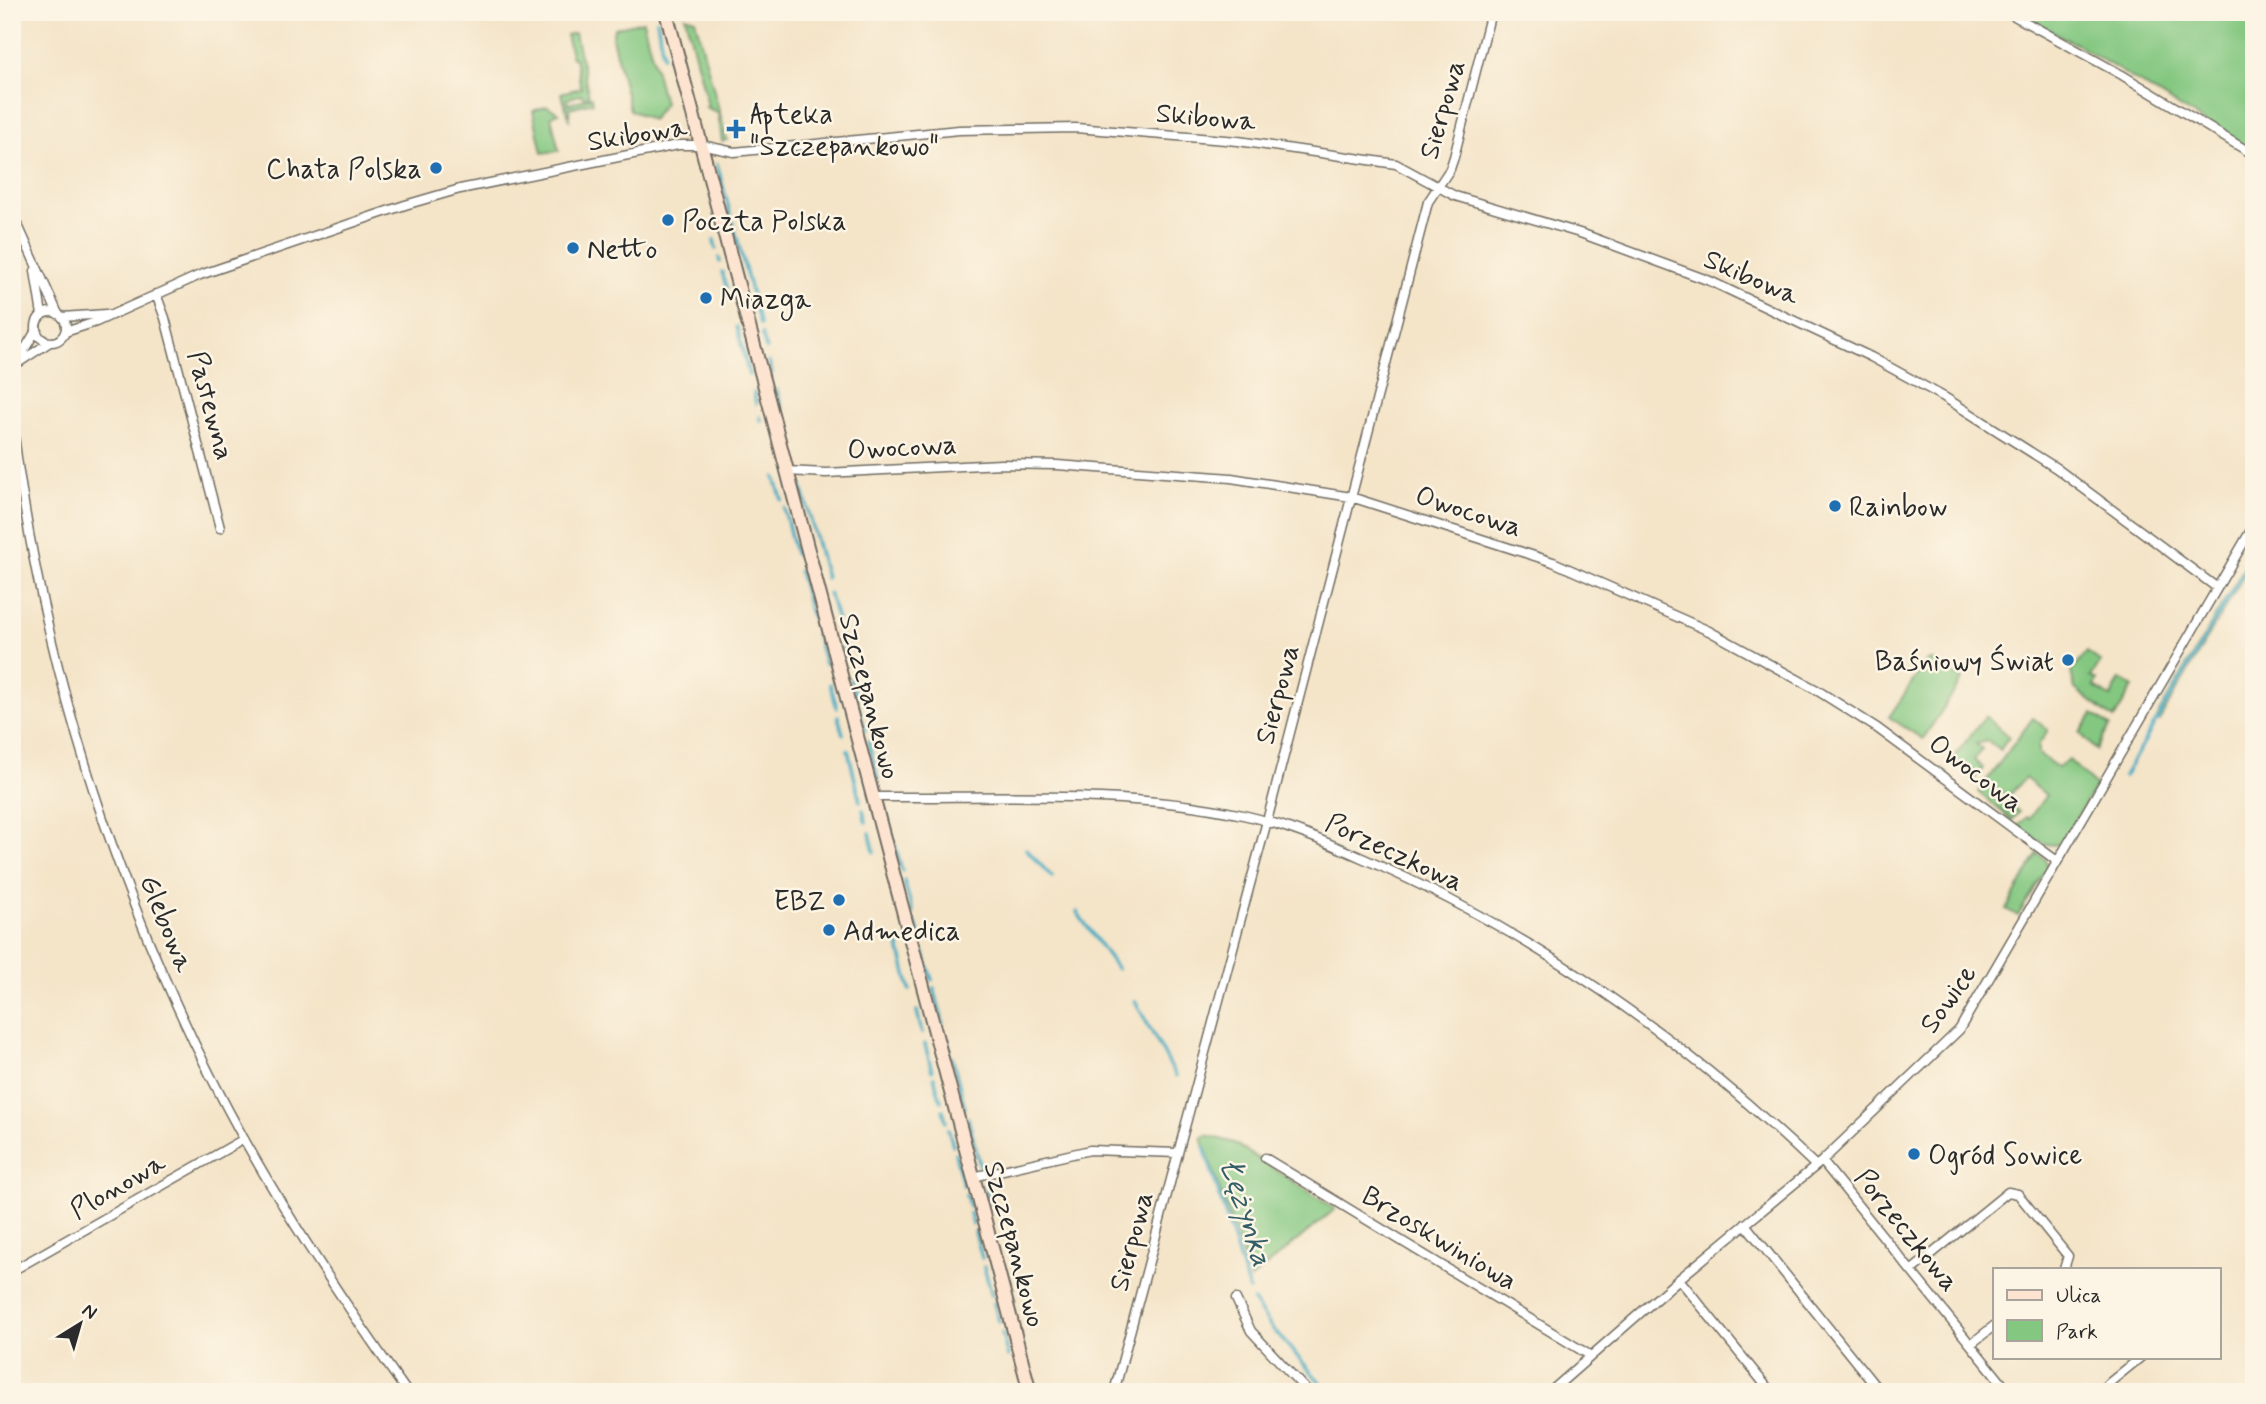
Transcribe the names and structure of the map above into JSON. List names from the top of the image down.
{
  "streets": {
    "street": [
      "Sierpowa",
      "Skibowa",
      "Pastewna",
      "Owocowa",
      "Szczepankowo",
      "Porzeczkowa",
      "Glebowa",
      "Sowice",
      "Plonowa",
      "Brzoskwiniowa"
    ]
  },
  "crossings": [
    ["Sierpowa", "Skibowa"],
    ["Sierpowa", "Owocowa"],
    ["Sierpowa", "Porzeczkowa"],
    ["Skibowa", "Pastewna"],
    ["Skibowa", "Szczepankowo"],
    ["Skibowa", "Sowice"],
    ["Owocowa", "Szczepankowo"],
    ["Owocowa", "Sowice"],
    ["Szczepankowo", "Porzeczkowa"],
    ["Porzeczkowa", "Sowice"],
    ["Glebowa", "Plonowa"],
    ["Sowice", "Brzoskwiniowa"]
  ],
  "water": ["Łężynka"],
  "places": {
    "health": ["Apteka \"Szczepankowo\""],
    "other": [
      "Chata Polska",
      "Poczta Polska",
      "Netto",
      "Miazga",
      "Rainbow",
      "Baśniowy Świat",
      "EBZ",
      "Admedica",
      "Ogród Sowice"
    ]
  },
  "legend": ["Ulica", "Park"],
  "north": "top right"
}
